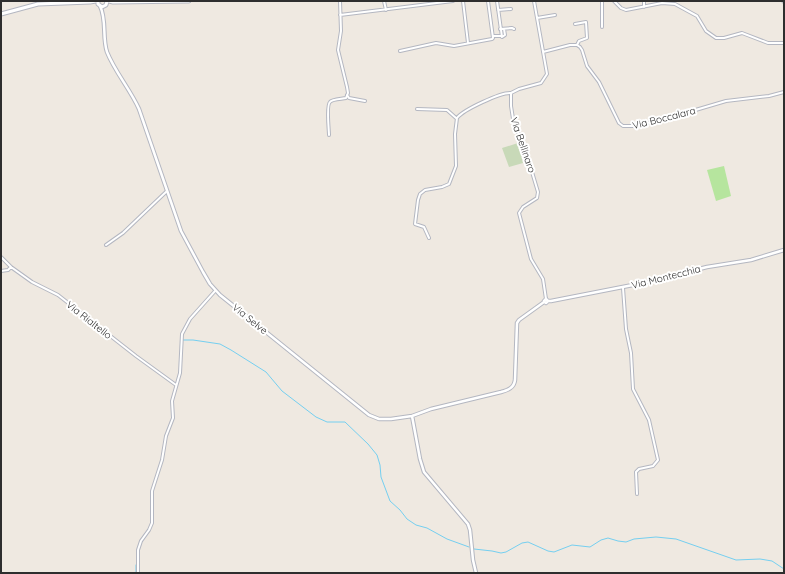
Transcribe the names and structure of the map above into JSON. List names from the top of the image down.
{
  "streets": {
    "street": [
      "Via Boccalara",
      "Via Bellinaro",
      "Via Montecchia",
      "Via Selve",
      "Via Rialtello"
    ]
  },
  "crossings": [
    ["Via Bellinaro", "Via Montecchia"]
  ]
}
